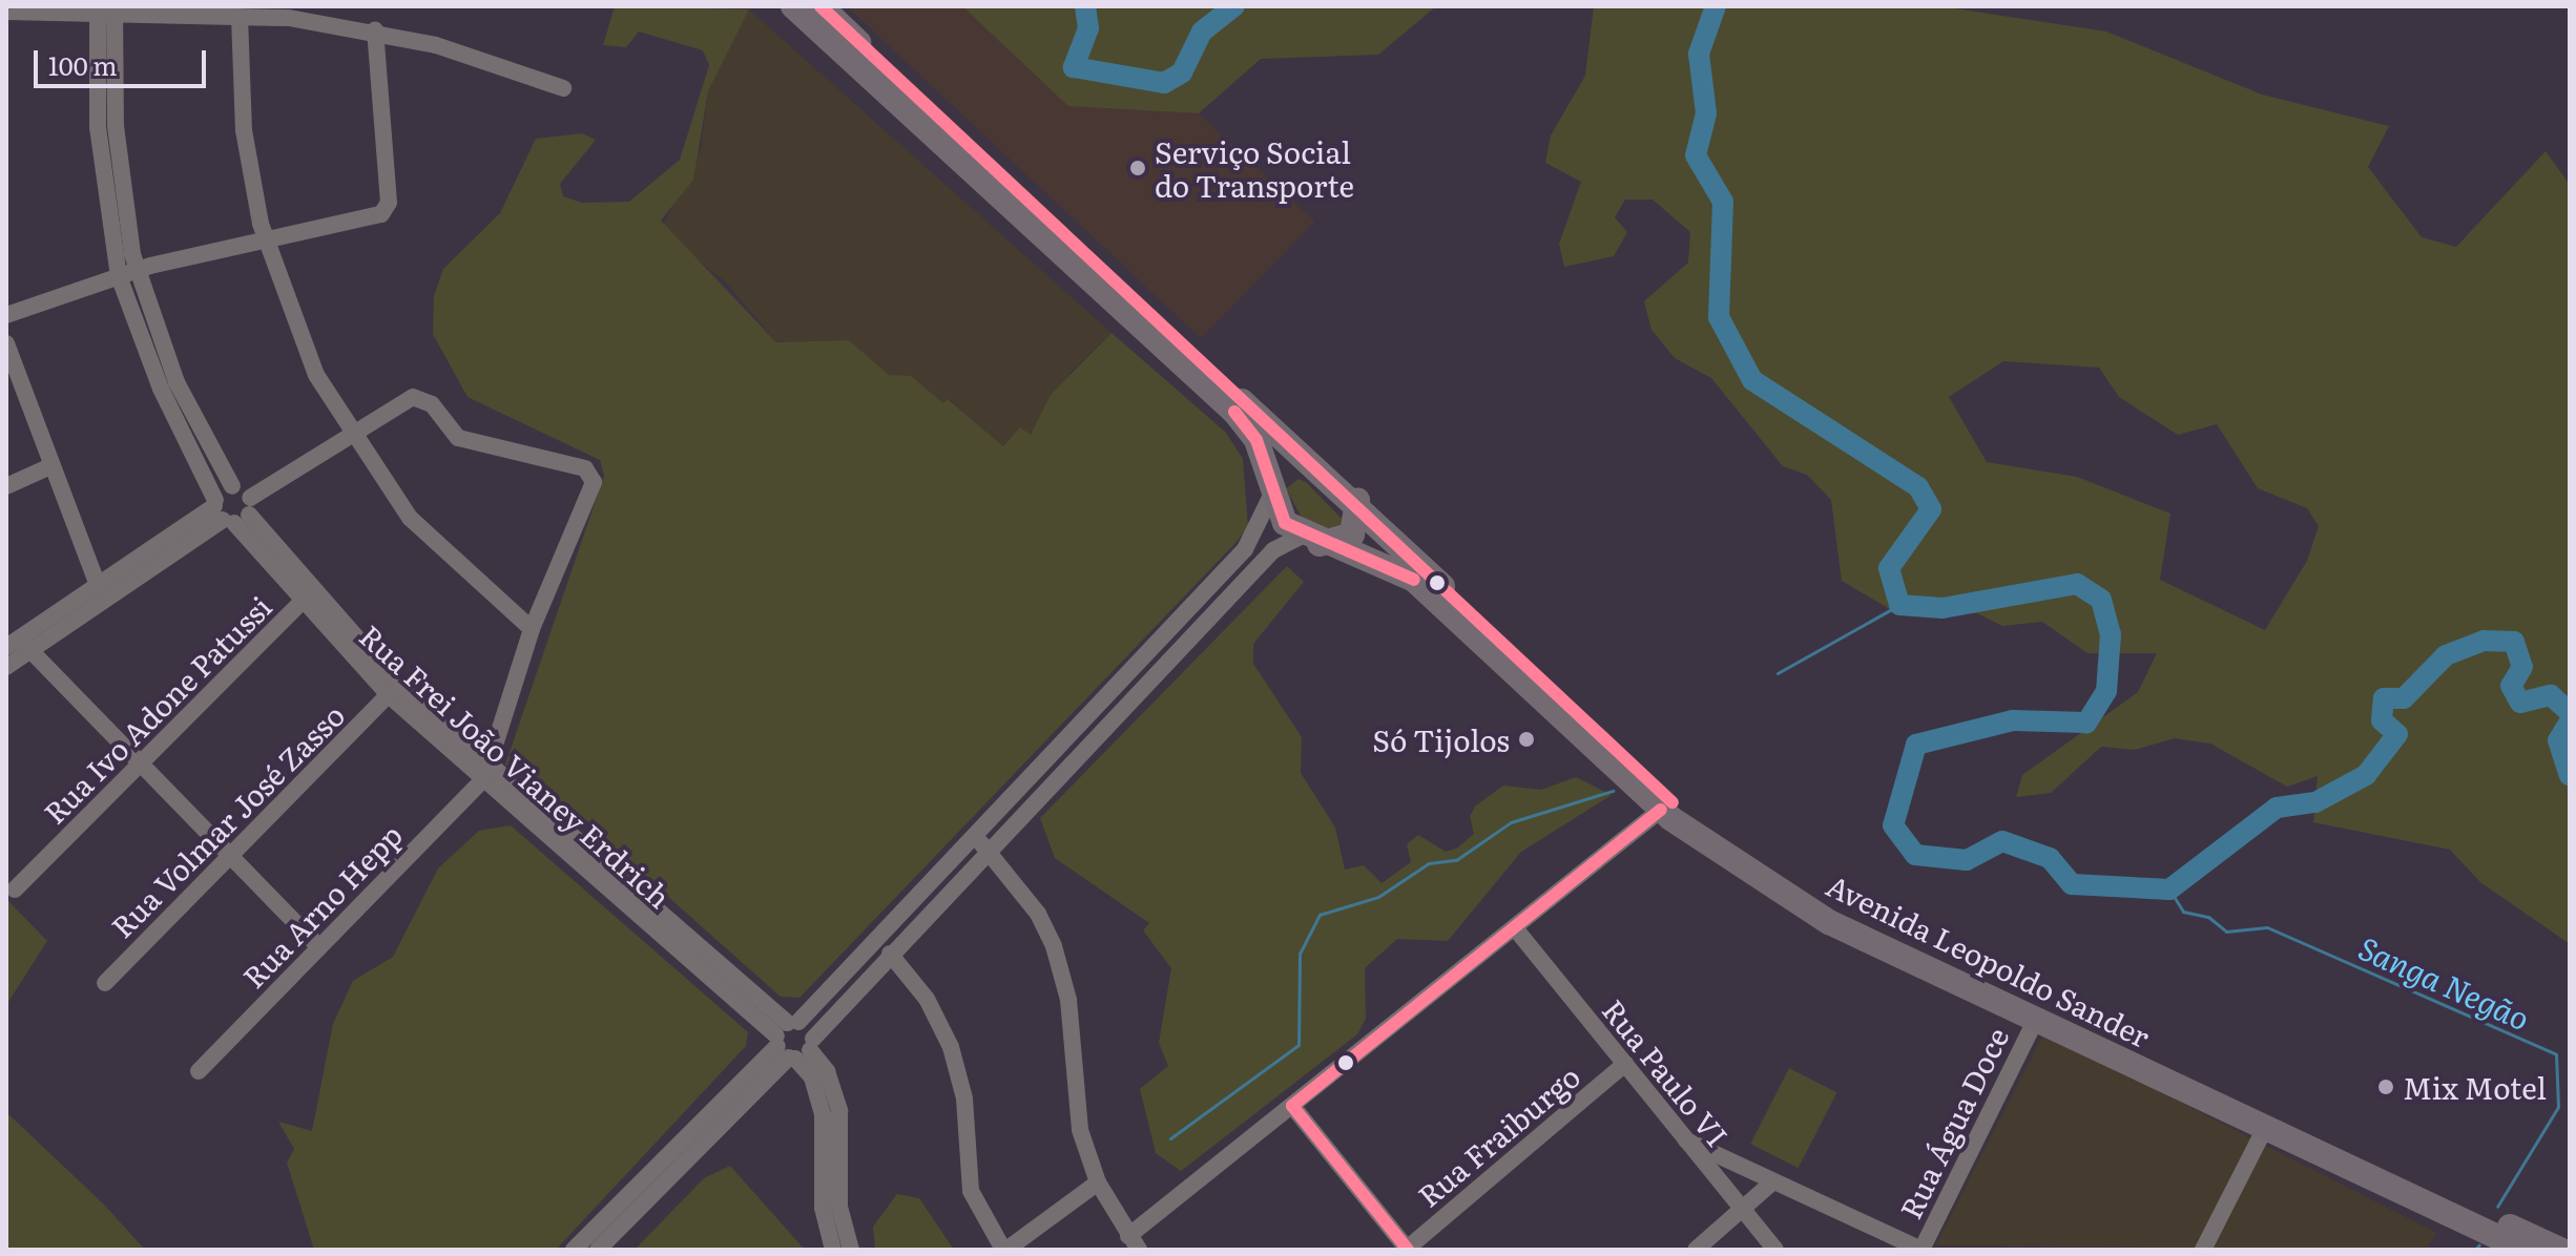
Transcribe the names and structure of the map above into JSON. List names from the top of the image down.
{
  "streets": {
    "highway": ["Avenida Leopoldo Sander"],
    "street": [
      "Rua Ivo Adone Patussi",
      "Rua Frei João Vianey Erdrich",
      "Rua Volmar José Zasso",
      "Rua Arno Hepp",
      "Rua Paulo VI",
      "Rua Água Doce",
      "Rua Fraiburgo"
    ]
  },
  "crossings": [
    ["Rua Ivo Adone Patussi", "Rua Frei João Vianey Erdrich"],
    ["Rua Frei João Vianey Erdrich", "Rua Volmar José Zasso"],
    ["Rua Frei João Vianey Erdrich", "Rua Arno Hepp"],
    ["Avenida Leopoldo Sander", "Rua Água Doce"],
    ["Rua Paulo VI", "Rua Fraiburgo"]
  ],
  "water": ["Sanga Negão"],
  "places": ["Serviço Social do Transporte", "Só Tijolos", "Mix Motel"],
  "scale_bar": "100 m"
}
